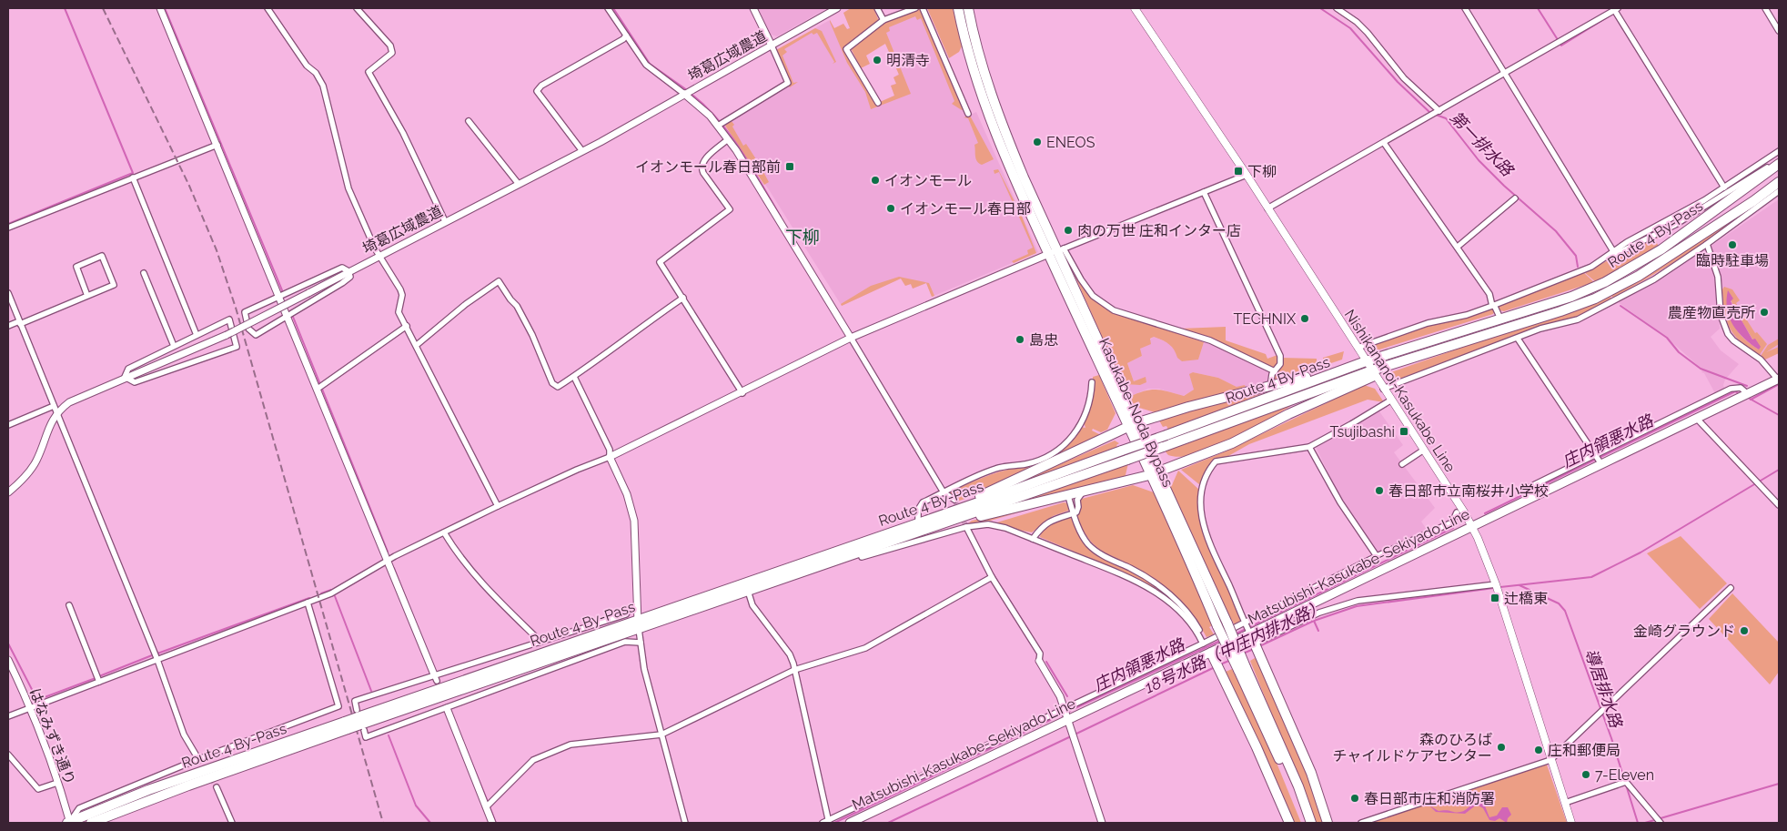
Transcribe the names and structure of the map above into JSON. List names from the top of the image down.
{
  "streets": {
    "highway": ["Route 4 By-Pass", "Kasukabe-Noda Bypass"],
    "main road": ["Nishikananoi-Kasukabe Line", "Matsubishi-Kasukabe-Sekiyado Line"],
    "street": ["埼葛広域農道", "はなみずき通り"]
  },
  "crossings": [
    ["Route 4 By-Pass", "Nishikananoi-Kasukabe Line"],
    ["Route 4 By-Pass", "はなみずき通り"],
    ["Nishikananoi-Kasukabe Line", "Matsubishi-Kasukabe-Sekiyado Line"]
  ],
  "districts": ["下柳"],
  "water": [
    "第一排水路",
    "庄内領悪水路",
    "18号水路（中庄内排水路）",
    "導居排水路"
  ],
  "places": {
    "other": [
      "明清寺",
      "ENEOS",
      "イオンモール",
      "イオンモール春日部",
      "肉の万世 庄和インター店",
      "臨時駐車場",
      "農産物直売所",
      "TECHNIX",
      "島忠",
      "春日部市立南桜井小学校",
      "金崎グラウンド",
      "森のひろば チャイルドケアセンター",
      "庄和郵便局",
      "7-Eleven",
      "春日部市庄和消防署"
    ],
    "transit": [
      "イオンモール春日部前",
      "下柳",
      "Tsujibashi",
      "辻橋東"
    ]
  }
}
